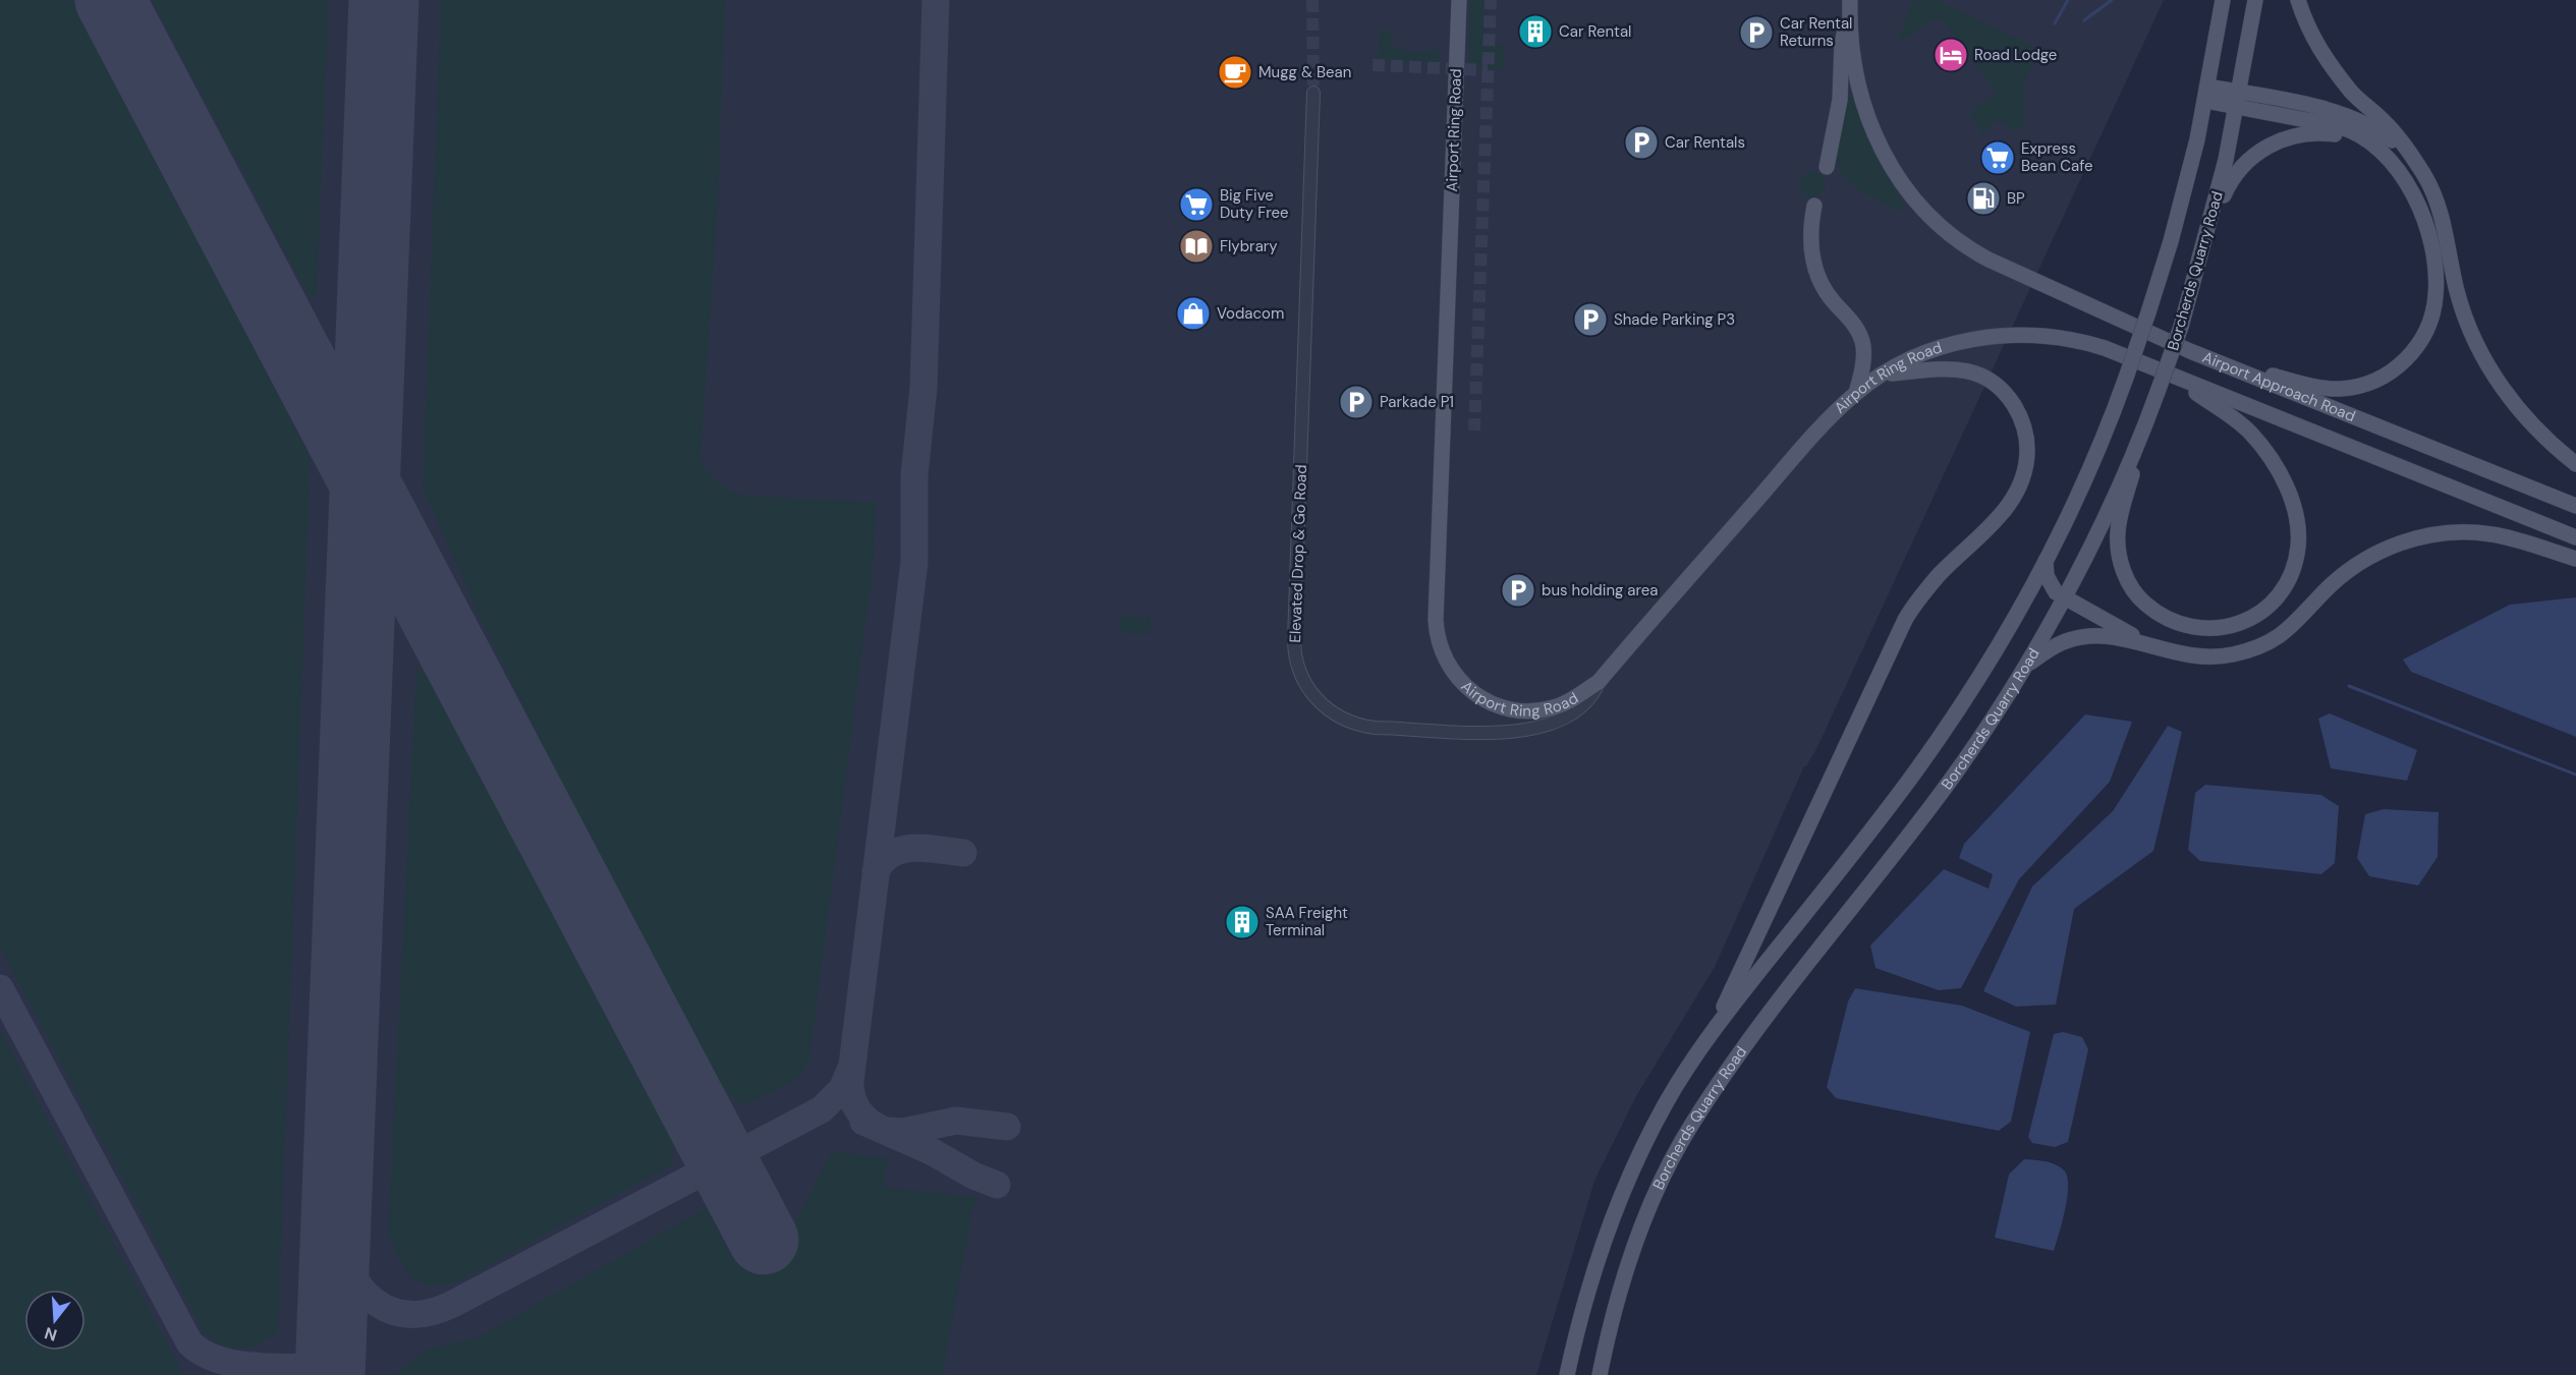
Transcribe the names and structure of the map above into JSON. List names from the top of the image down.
{
  "streets": {
    "main road": ["Airport Ring Road", "Borcherds Quarry Road", "Airport Approach Road"],
    "street": ["Elevated Drop & Go Road"]
  },
  "crossings": [
    ["Airport Ring Road", "Airport Approach Road"],
    ["Airport Ring Road", "Elevated Drop & Go Road"]
  ],
  "places": {
    "building": ["Car Rental", "SAA Freight Terminal"],
    "parking": [
      "Car Rental Returns",
      "Car Rentals",
      "Shade Parking P3",
      "Parkade P1",
      "bus holding area"
    ],
    "hotel": ["Road Lodge"],
    "cafe": ["Mugg & Bean"],
    "supermarket": ["Express Bean Cafe", "Big Five Duty Free"],
    "fuel station": ["BP"],
    "library": ["Flybrary"],
    "shop": ["Vodacom"]
  },
  "north": "bottom"
}
